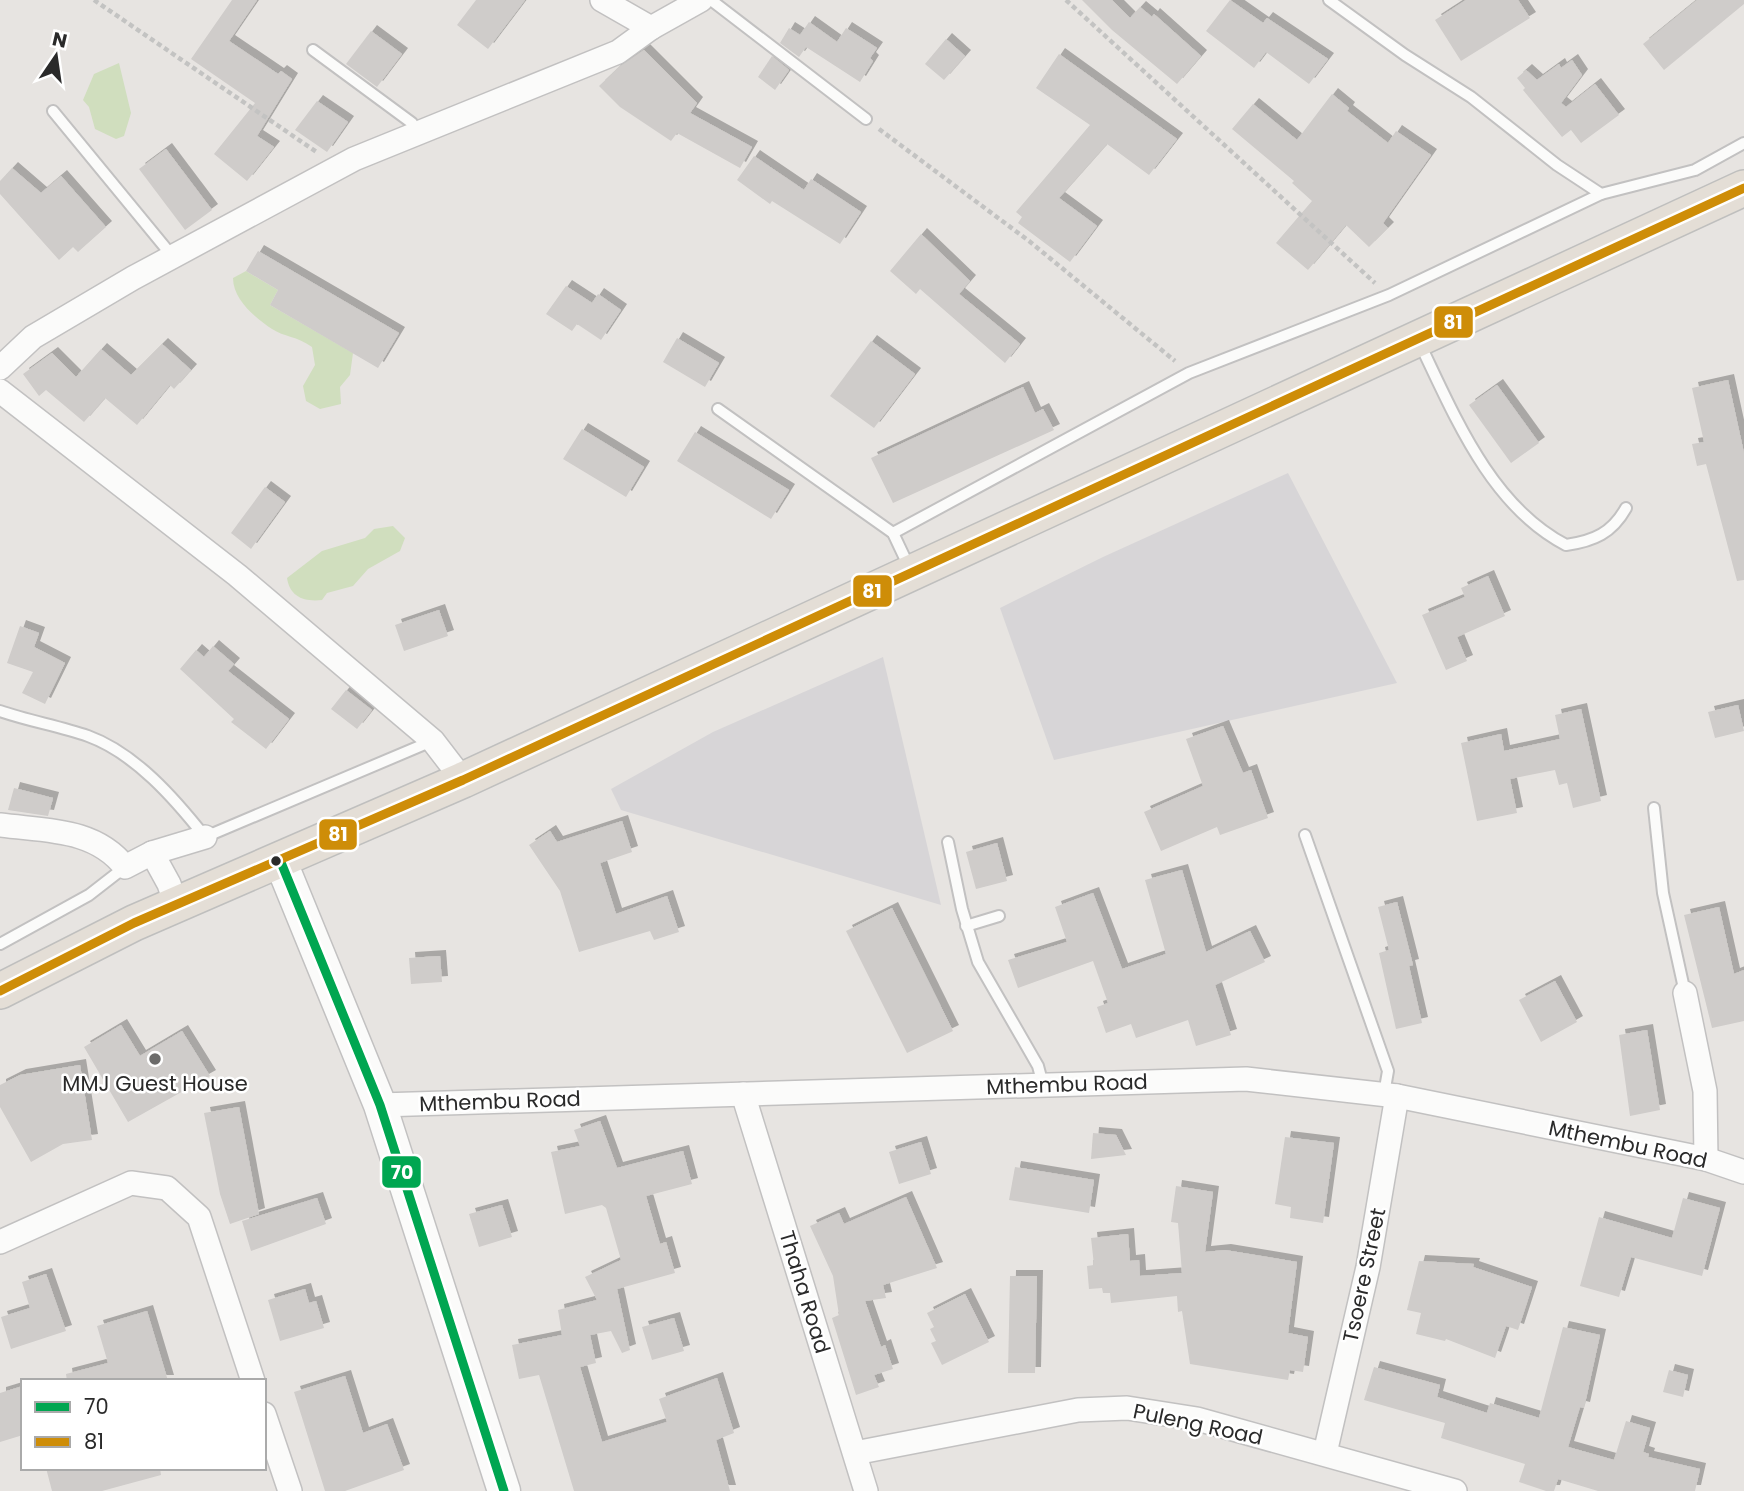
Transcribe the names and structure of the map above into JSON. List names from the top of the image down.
{
  "streets": {
    "street": [
      "Mthembu Road",
      "Tsoere Street",
      "Thaha Road",
      "Puleng Road"
    ]
  },
  "crossings": [
    ["Mthembu Road", "Tsoere Street"],
    ["Mthembu Road", "Thaha Road"],
    ["Tsoere Street", "Puleng Road"],
    ["Thaha Road", "Puleng Road"]
  ],
  "places": ["MMJ Guest House"],
  "lines": ["transit line 81", "transit line 70"],
  "legend": ["70", "81"],
  "north": "top"
}
